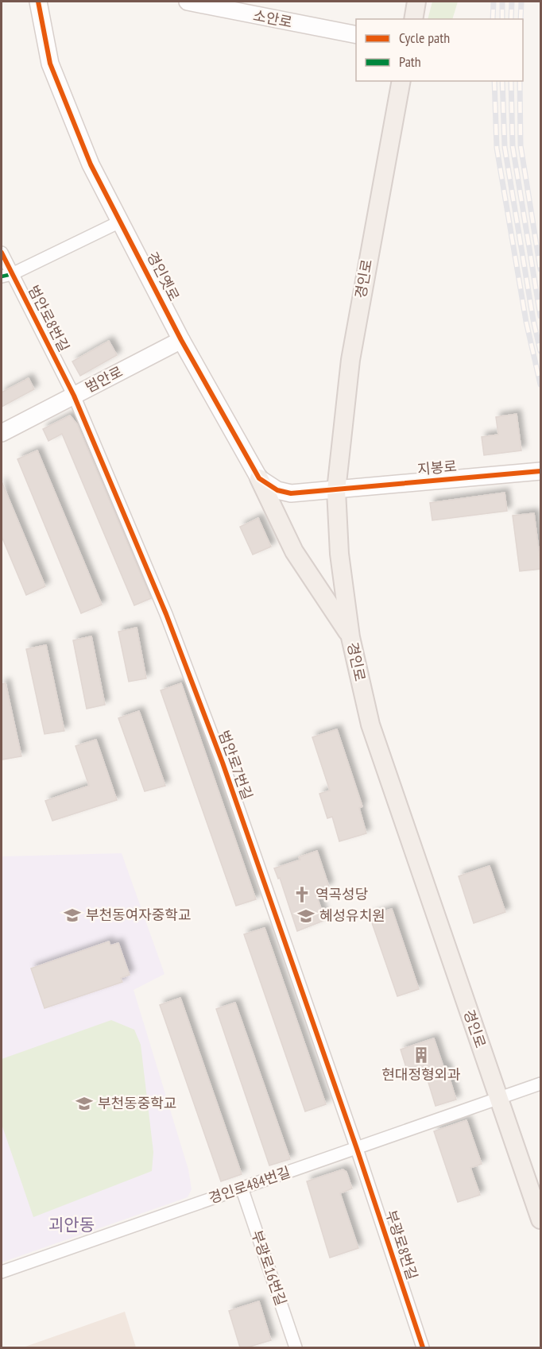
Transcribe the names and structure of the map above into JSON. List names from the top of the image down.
{
  "streets": {
    "main road": ["경인로"],
    "street": [
      "소안로",
      "경인옛로",
      "범안로8번길",
      "범안로",
      "지봉로",
      "범안로7번길",
      "경인로484번길",
      "부광로8번길",
      "부광로16번길"
    ]
  },
  "crossings": [
    ["경인옛로", "경인로"],
    ["경인옛로", "범안로"],
    ["경인옛로", "지봉로"],
    ["경인로", "지봉로"],
    ["경인로", "경인로484번길"],
    ["범안로8번길", "범안로"],
    ["범안로8번길", "범안로7번길"],
    ["범안로", "범안로7번길"],
    ["범안로7번길", "경인로484번길"],
    ["범안로7번길", "부광로8번길"],
    ["경인로484번길", "부광로8번길"],
    ["경인로484번길", "부광로16번길"]
  ],
  "districts": ["괴안동"],
  "places": {
    "church": ["역곡성당"],
    "school or university": ["부천동여자중학교", "혜성유치원", "부천동중학교"],
    "building": ["현대정형외과"]
  },
  "legend": ["Cycle path", "Path"]
}
